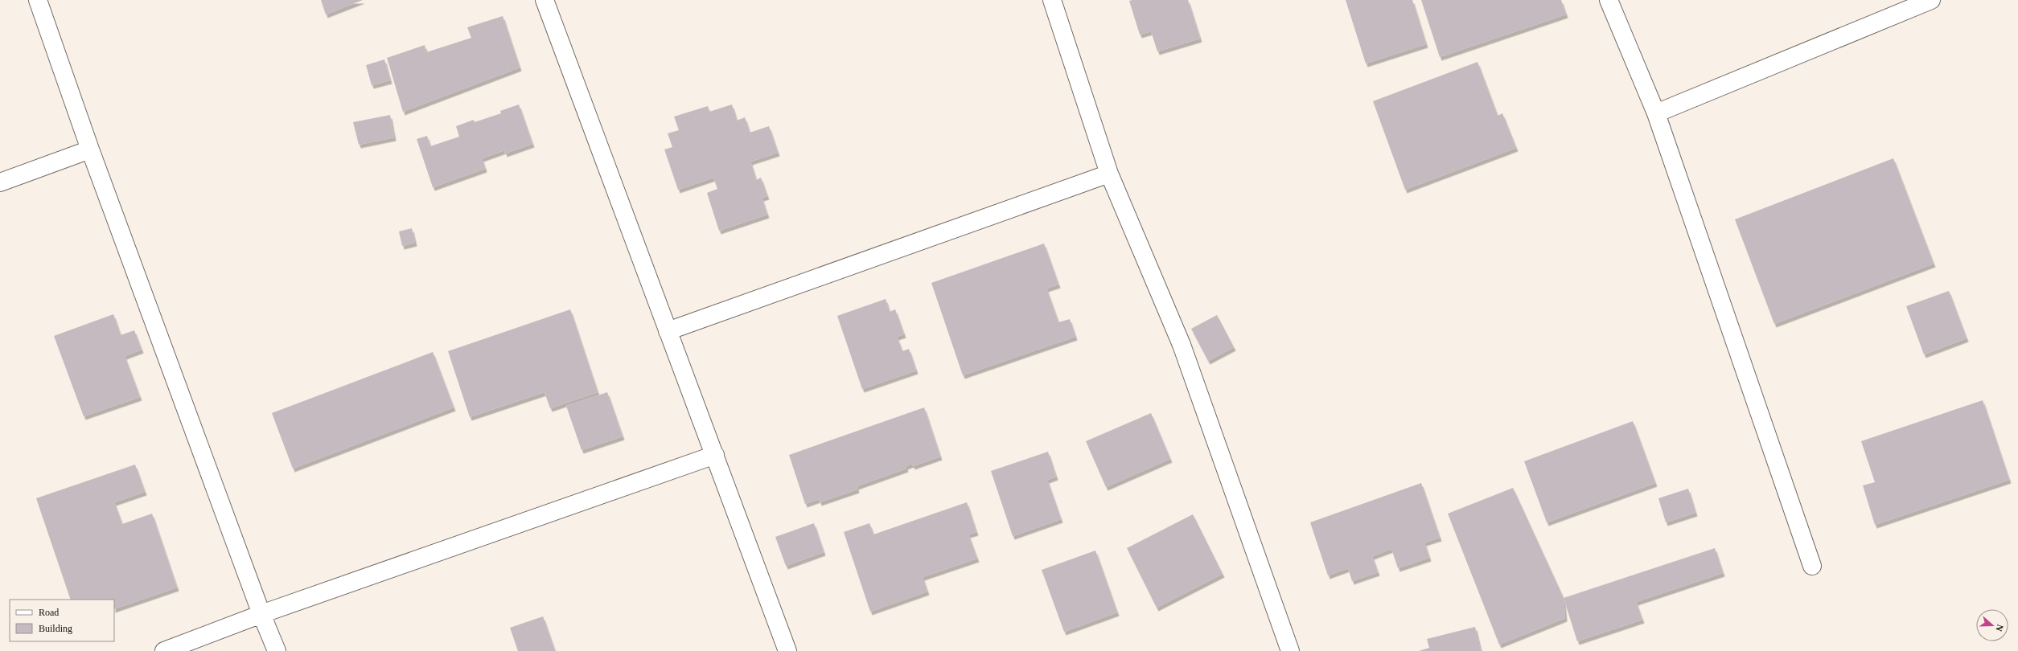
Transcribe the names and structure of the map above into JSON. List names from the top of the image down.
{
  "legend": ["Road", "Building"],
  "north": "right"
}
